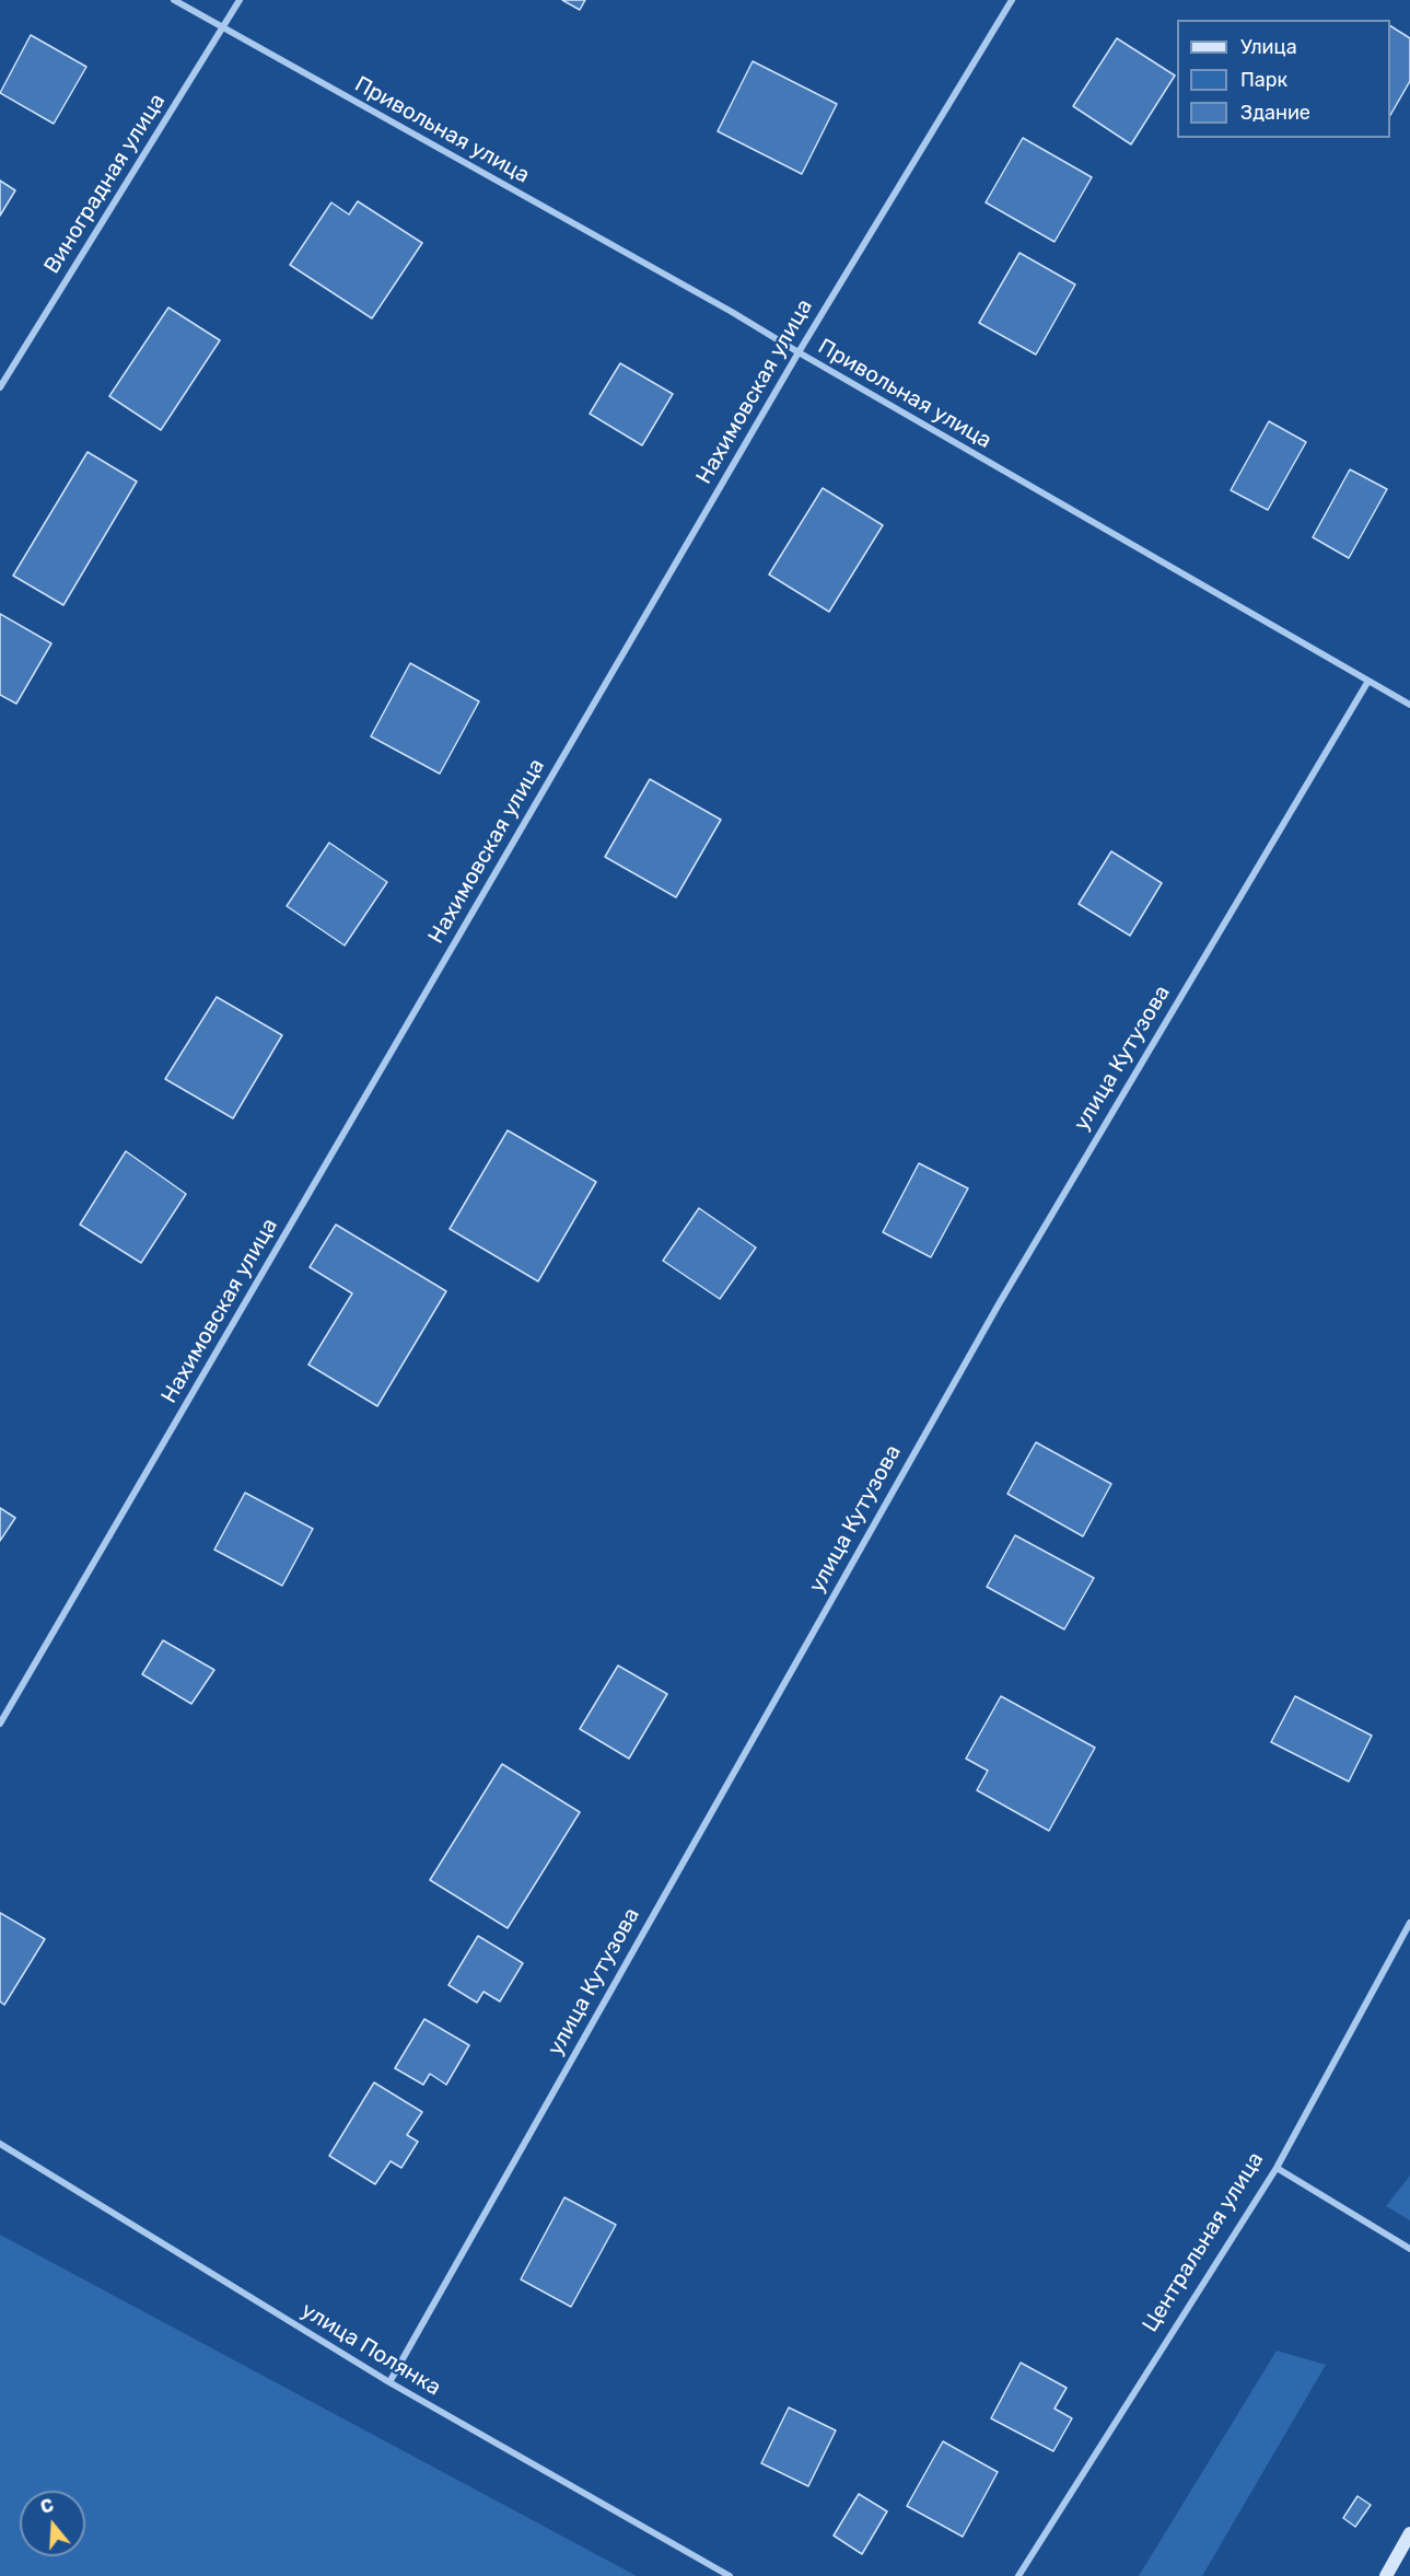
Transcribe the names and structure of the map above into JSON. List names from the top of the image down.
{
  "streets": {
    "street": [
      "Привольная улица",
      "Виноградная улица",
      "Нахимовская улица",
      "улица Кутузова",
      "Центральная улица",
      "улица Полянка"
    ]
  },
  "crossings": [
    ["Привольная улица", "Виноградная улица"],
    ["Привольная улица", "Нахимовская улица"],
    ["Привольная улица", "улица Кутузова"],
    ["улица Кутузова", "улица Полянка"]
  ],
  "legend": ["Улица", "Парк", "Здание"],
  "north": "top"
}
